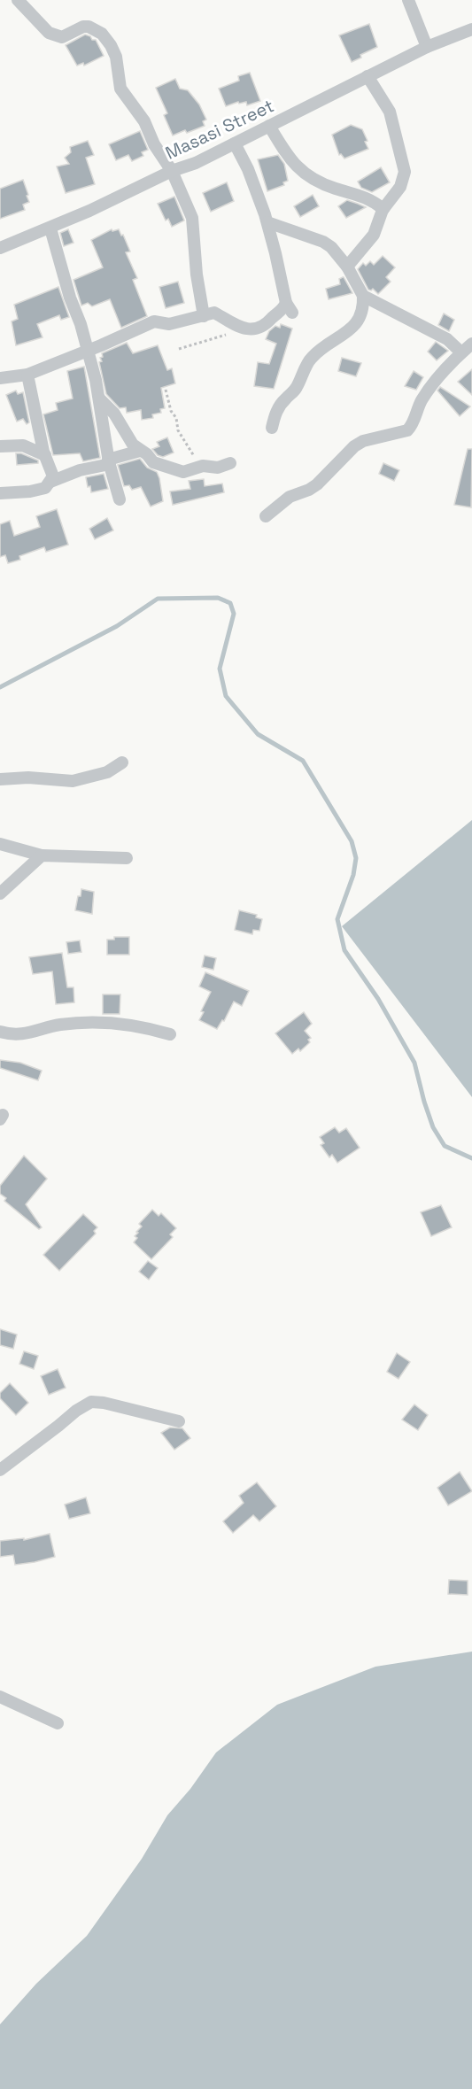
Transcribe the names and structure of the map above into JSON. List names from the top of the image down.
{
  "streets": {
    "street": ["Masasi Street"]
  }
}
